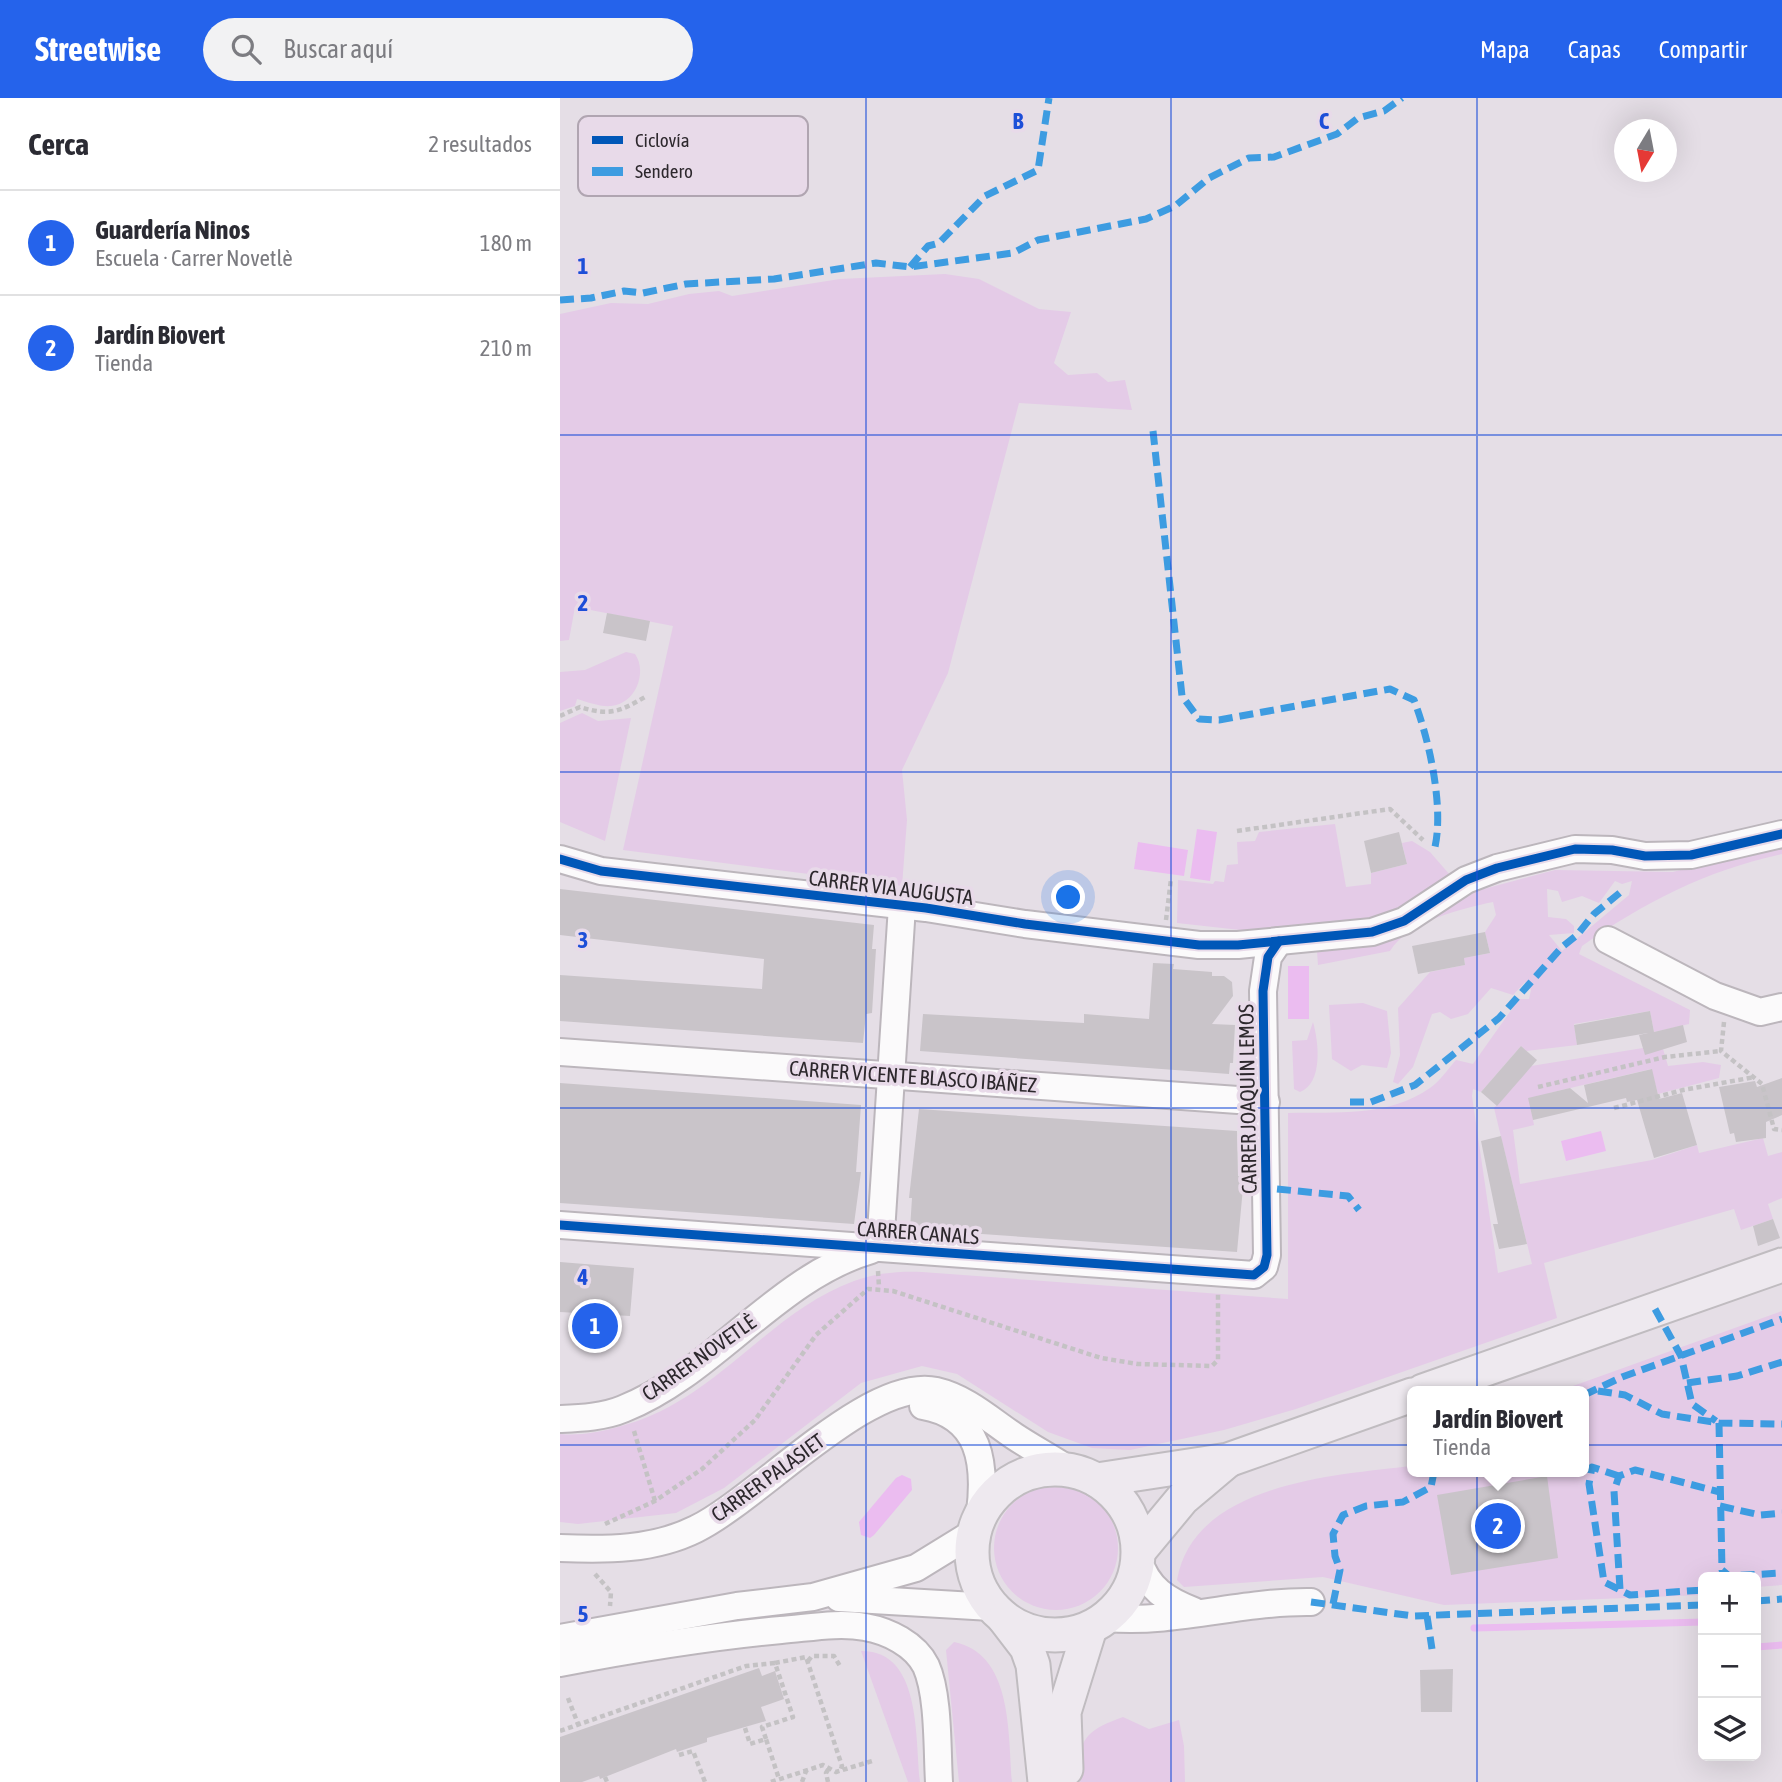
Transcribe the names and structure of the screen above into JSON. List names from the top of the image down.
{
  "streets": {
    "street": [
      "CARRER VIA AUGUSTA",
      "CARRER VICENTE BLASCO IBÁÑEZ",
      "CARRER JOAQUÍN LEMOS",
      "CARRER CANALS",
      "CARRER NOVETLÈ",
      "CARRER PALASIET"
    ]
  },
  "crossings": [
    ["CARRER VIA AUGUSTA", "CARRER JOAQUÍN LEMOS"],
    ["CARRER VICENTE BLASCO IBÁÑEZ", "CARRER JOAQUÍN LEMOS"],
    ["CARRER JOAQUÍN LEMOS", "CARRER CANALS"],
    ["CARRER CANALS", "CARRER NOVETLÈ"]
  ],
  "legend": ["Ciclovía", "Sendero"],
  "north": "bottom",
  "page": {
    "header": "Streetwise",
    "search": "Buscar aquí",
    "nav": ["Mapa", "Capas", "Compartir"],
    "heading": ["Cerca", "2 resultados"],
    "list": [
      {
        "mark": "1",
        "name": "Guardería Ninos",
        "note": "Escuela · Carrer Novetlè",
        "value": "180 m"
      },
      {
        "mark": "2",
        "name": "Jardín Biovert",
        "note": "Tienda",
        "value": "210 m"
      }
    ],
    "pins": ["1", "2"],
    "popup": ["Jardín Biovert", "Tienda"],
    "map_buttons": ["+", "−"]
  },
  "grid": {
    "columns": ["B", "C"],
    "rows": [
      "1",
      "2",
      "3",
      "4",
      "5"
    ]
  }
}
